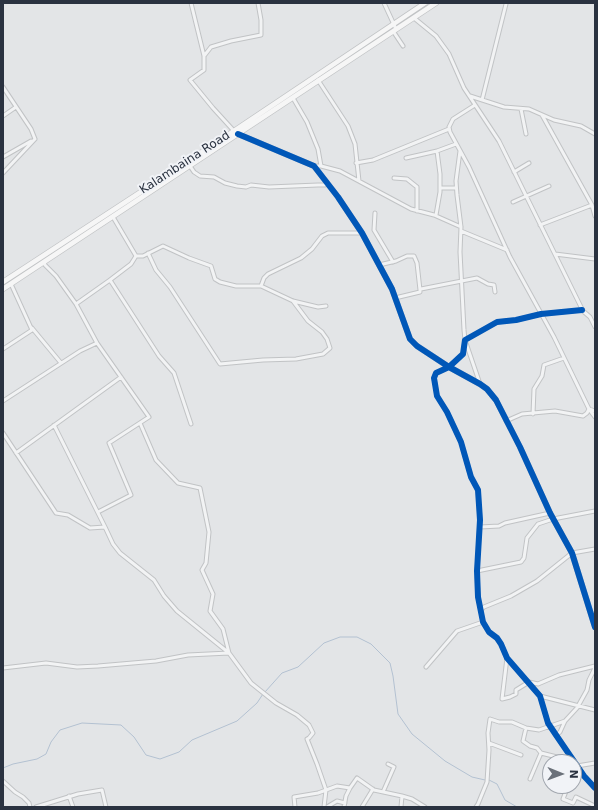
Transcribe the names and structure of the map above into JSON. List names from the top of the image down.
{
  "streets": {
    "main road": ["Kalambaina Road"]
  },
  "north": "right"
}
